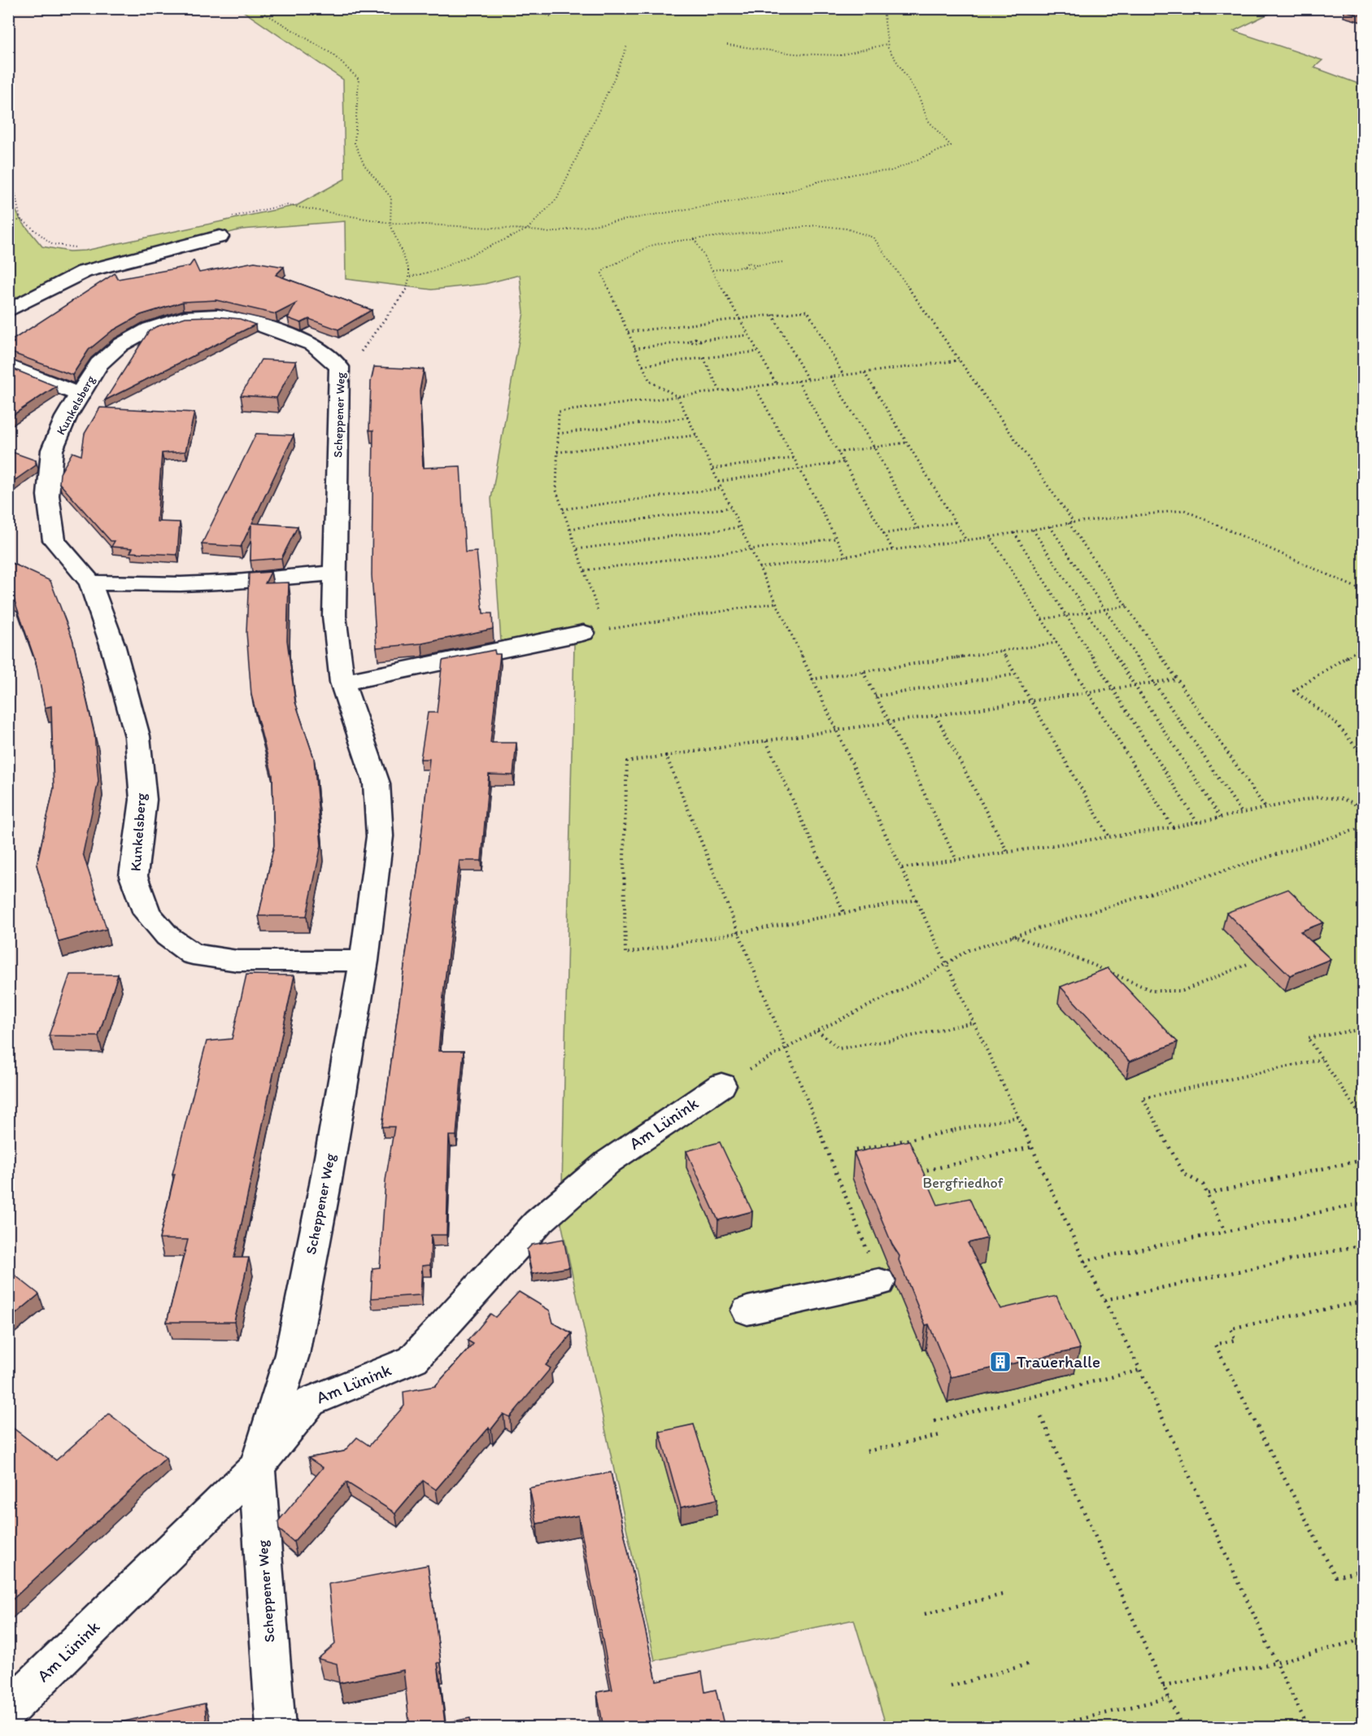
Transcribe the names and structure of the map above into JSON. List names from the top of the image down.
{
  "streets": {
    "street": ["Kunkelsberg", "Scheppener Weg", "Am Lünink"]
  },
  "crossings": [
    ["Kunkelsberg", "Scheppener Weg"],
    ["Scheppener Weg", "Am Lünink"]
  ],
  "parks": ["Bergfriedhof"],
  "places": {
    "building": ["Trauerhalle"]
  }
}
